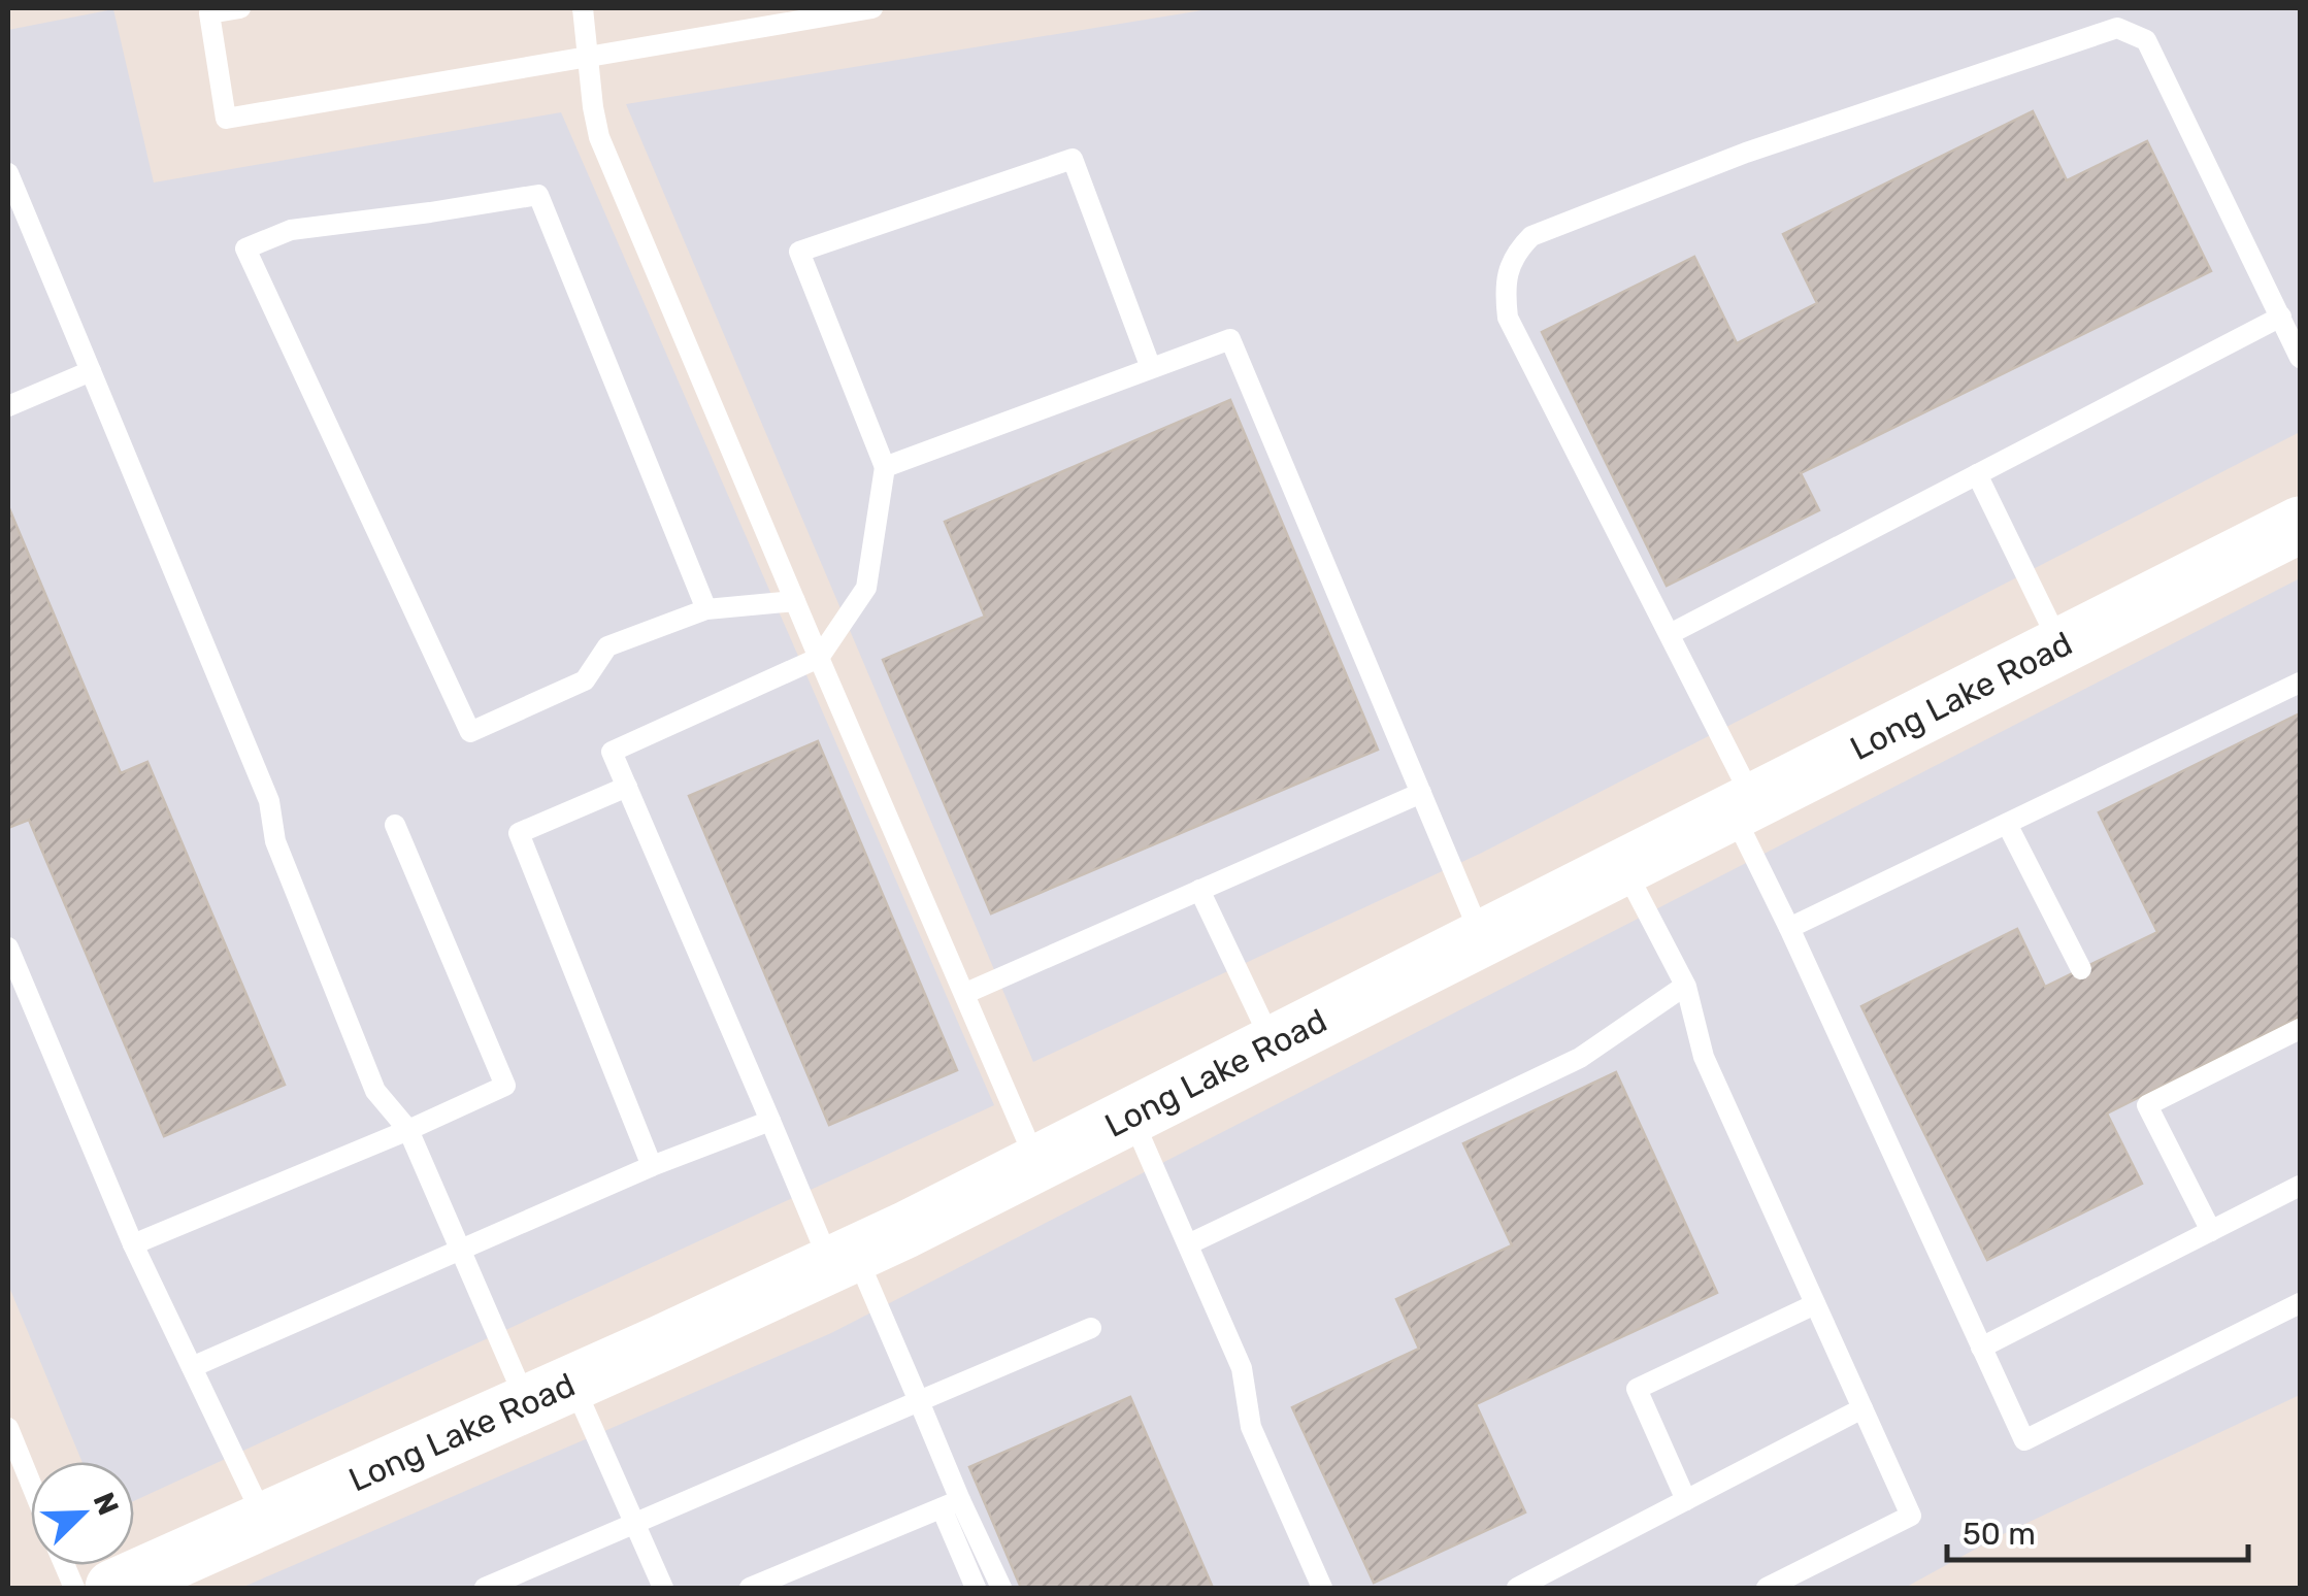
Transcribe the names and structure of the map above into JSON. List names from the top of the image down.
{
  "streets": {
    "street": ["Long Lake Road"]
  },
  "scale_bar": "50 m",
  "north": "top right"
}
